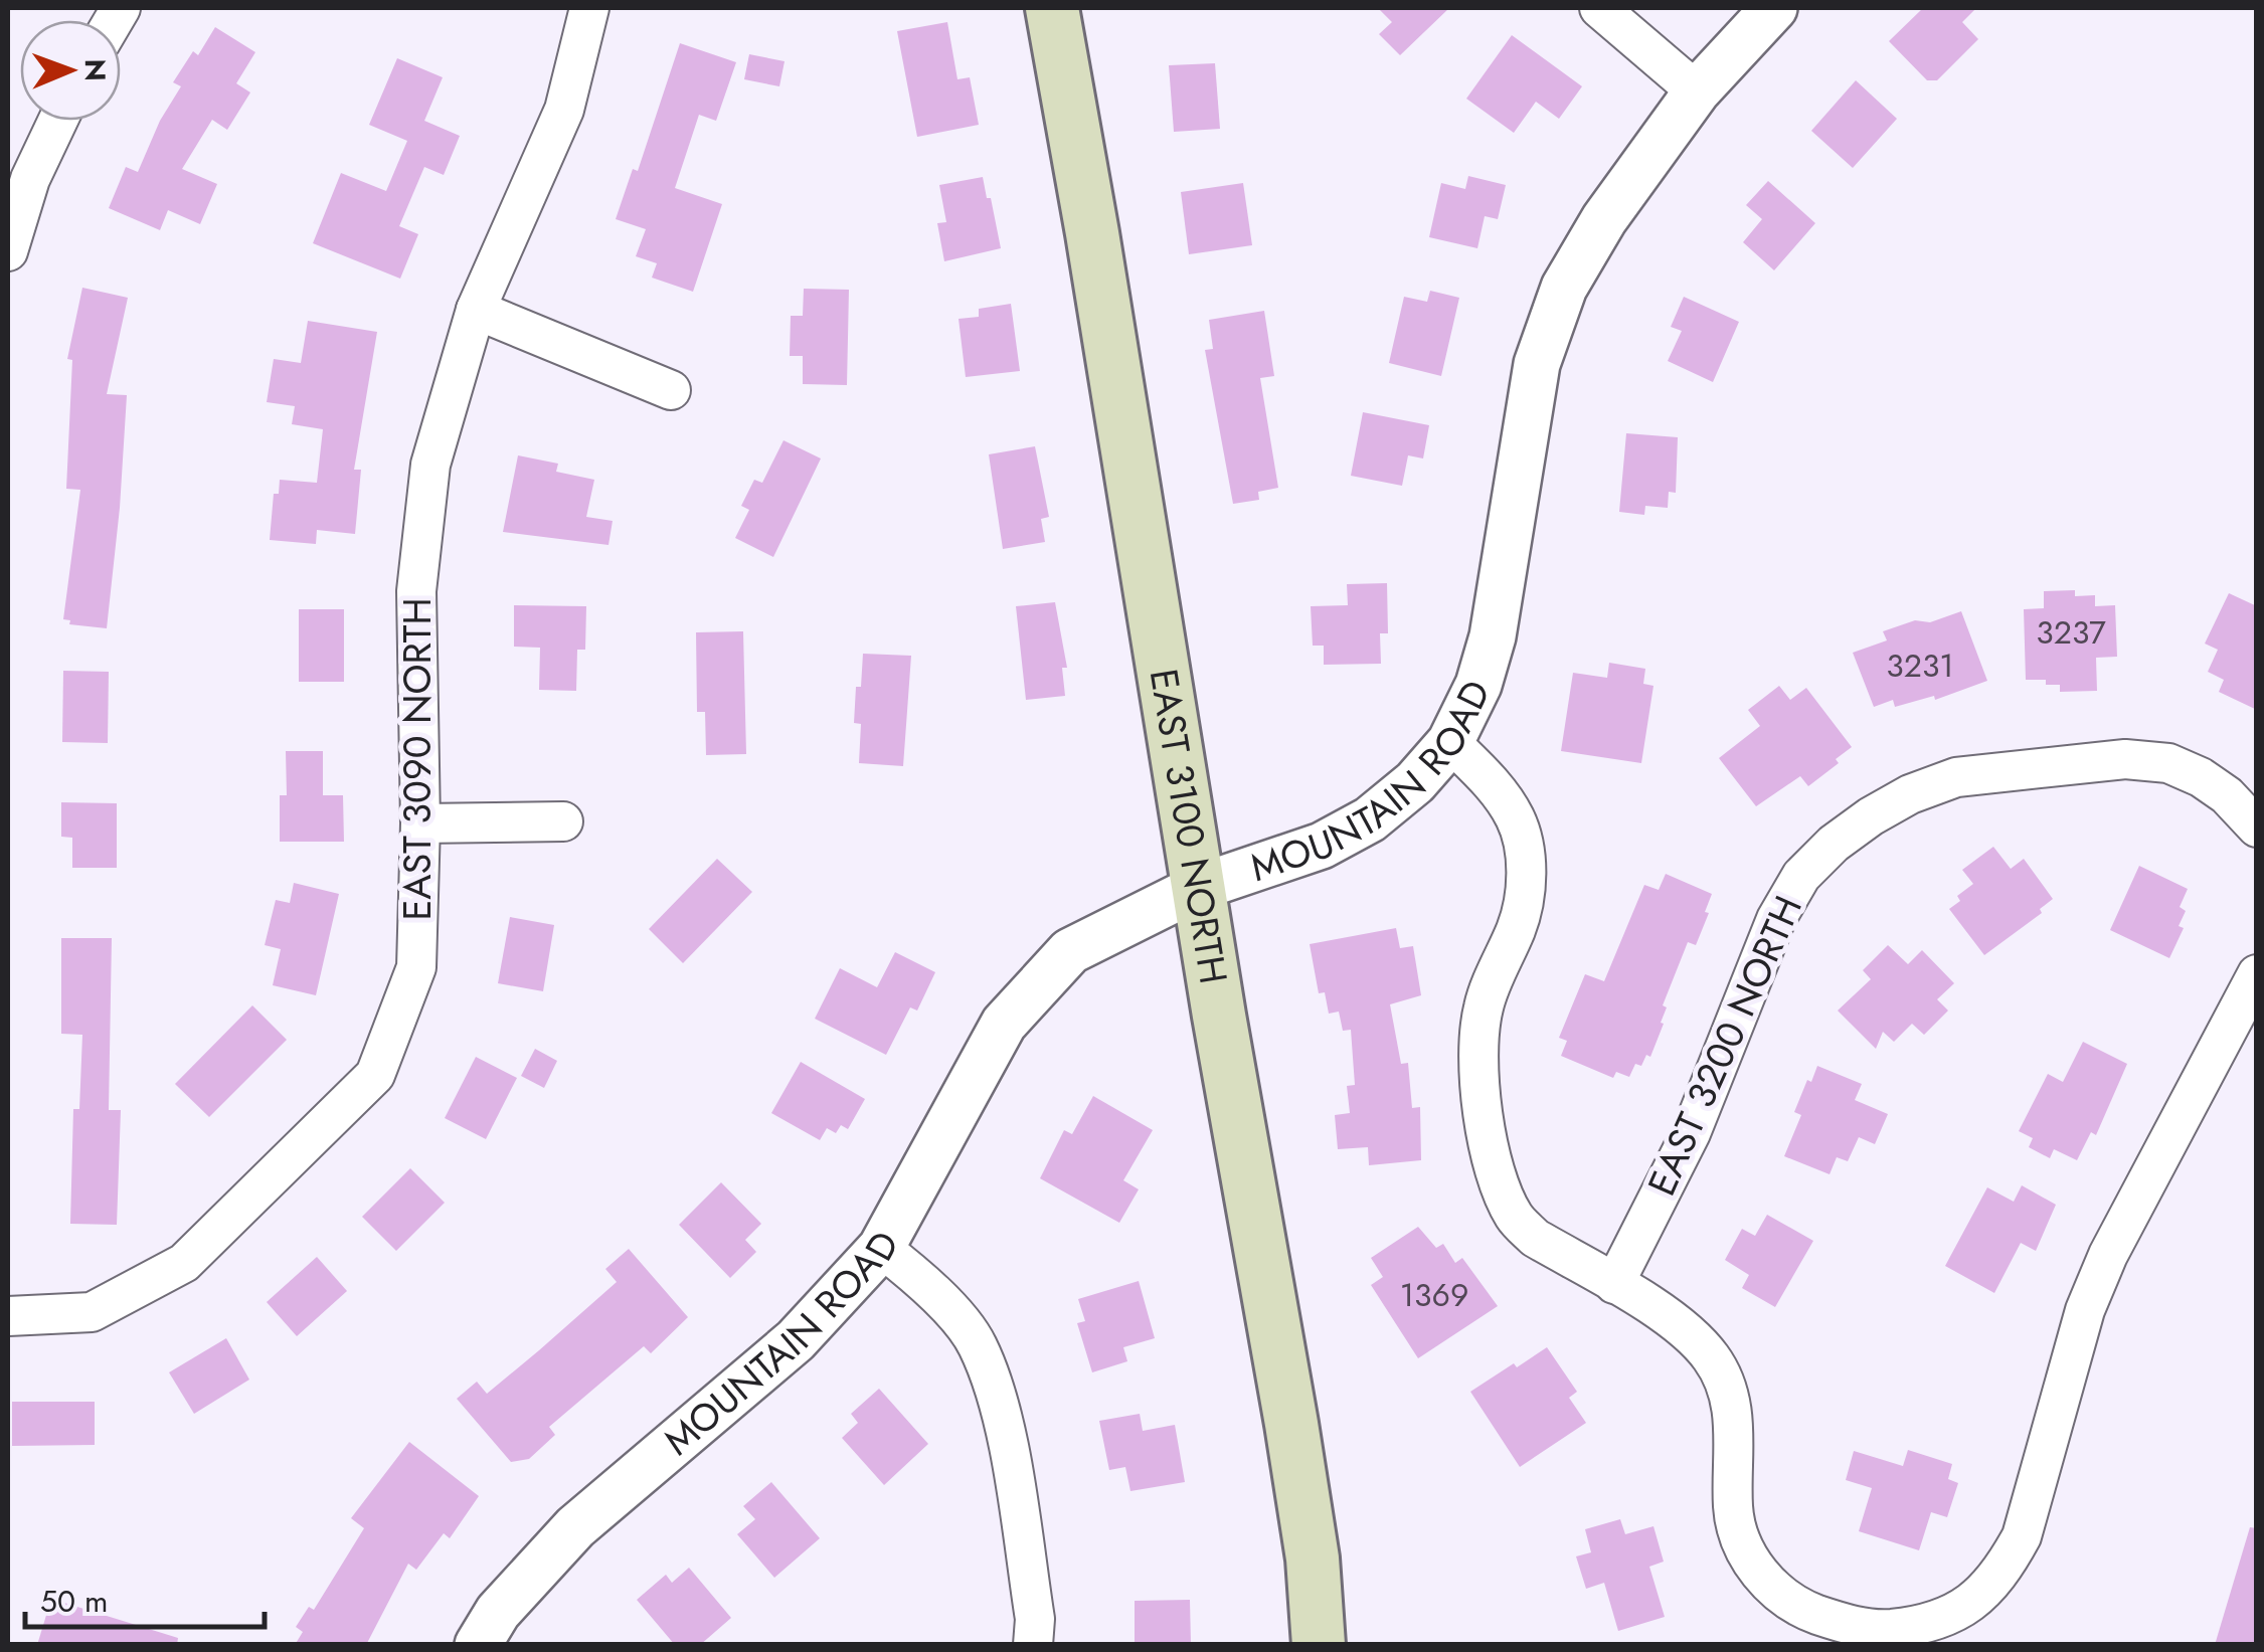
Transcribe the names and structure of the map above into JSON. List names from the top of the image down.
{
  "streets": {
    "main road": ["EAST 3100 NORTH"],
    "street": ["EAST 3090 NORTH", "MOUNTAIN ROAD", "EAST 3200 NORTH"]
  },
  "crossings": [
    ["MOUNTAIN ROAD", "EAST 3100 NORTH"]
  ],
  "house_numbers": ["3237", "3231", "1369"],
  "scale_bar": "50 m",
  "north": "right"
}
